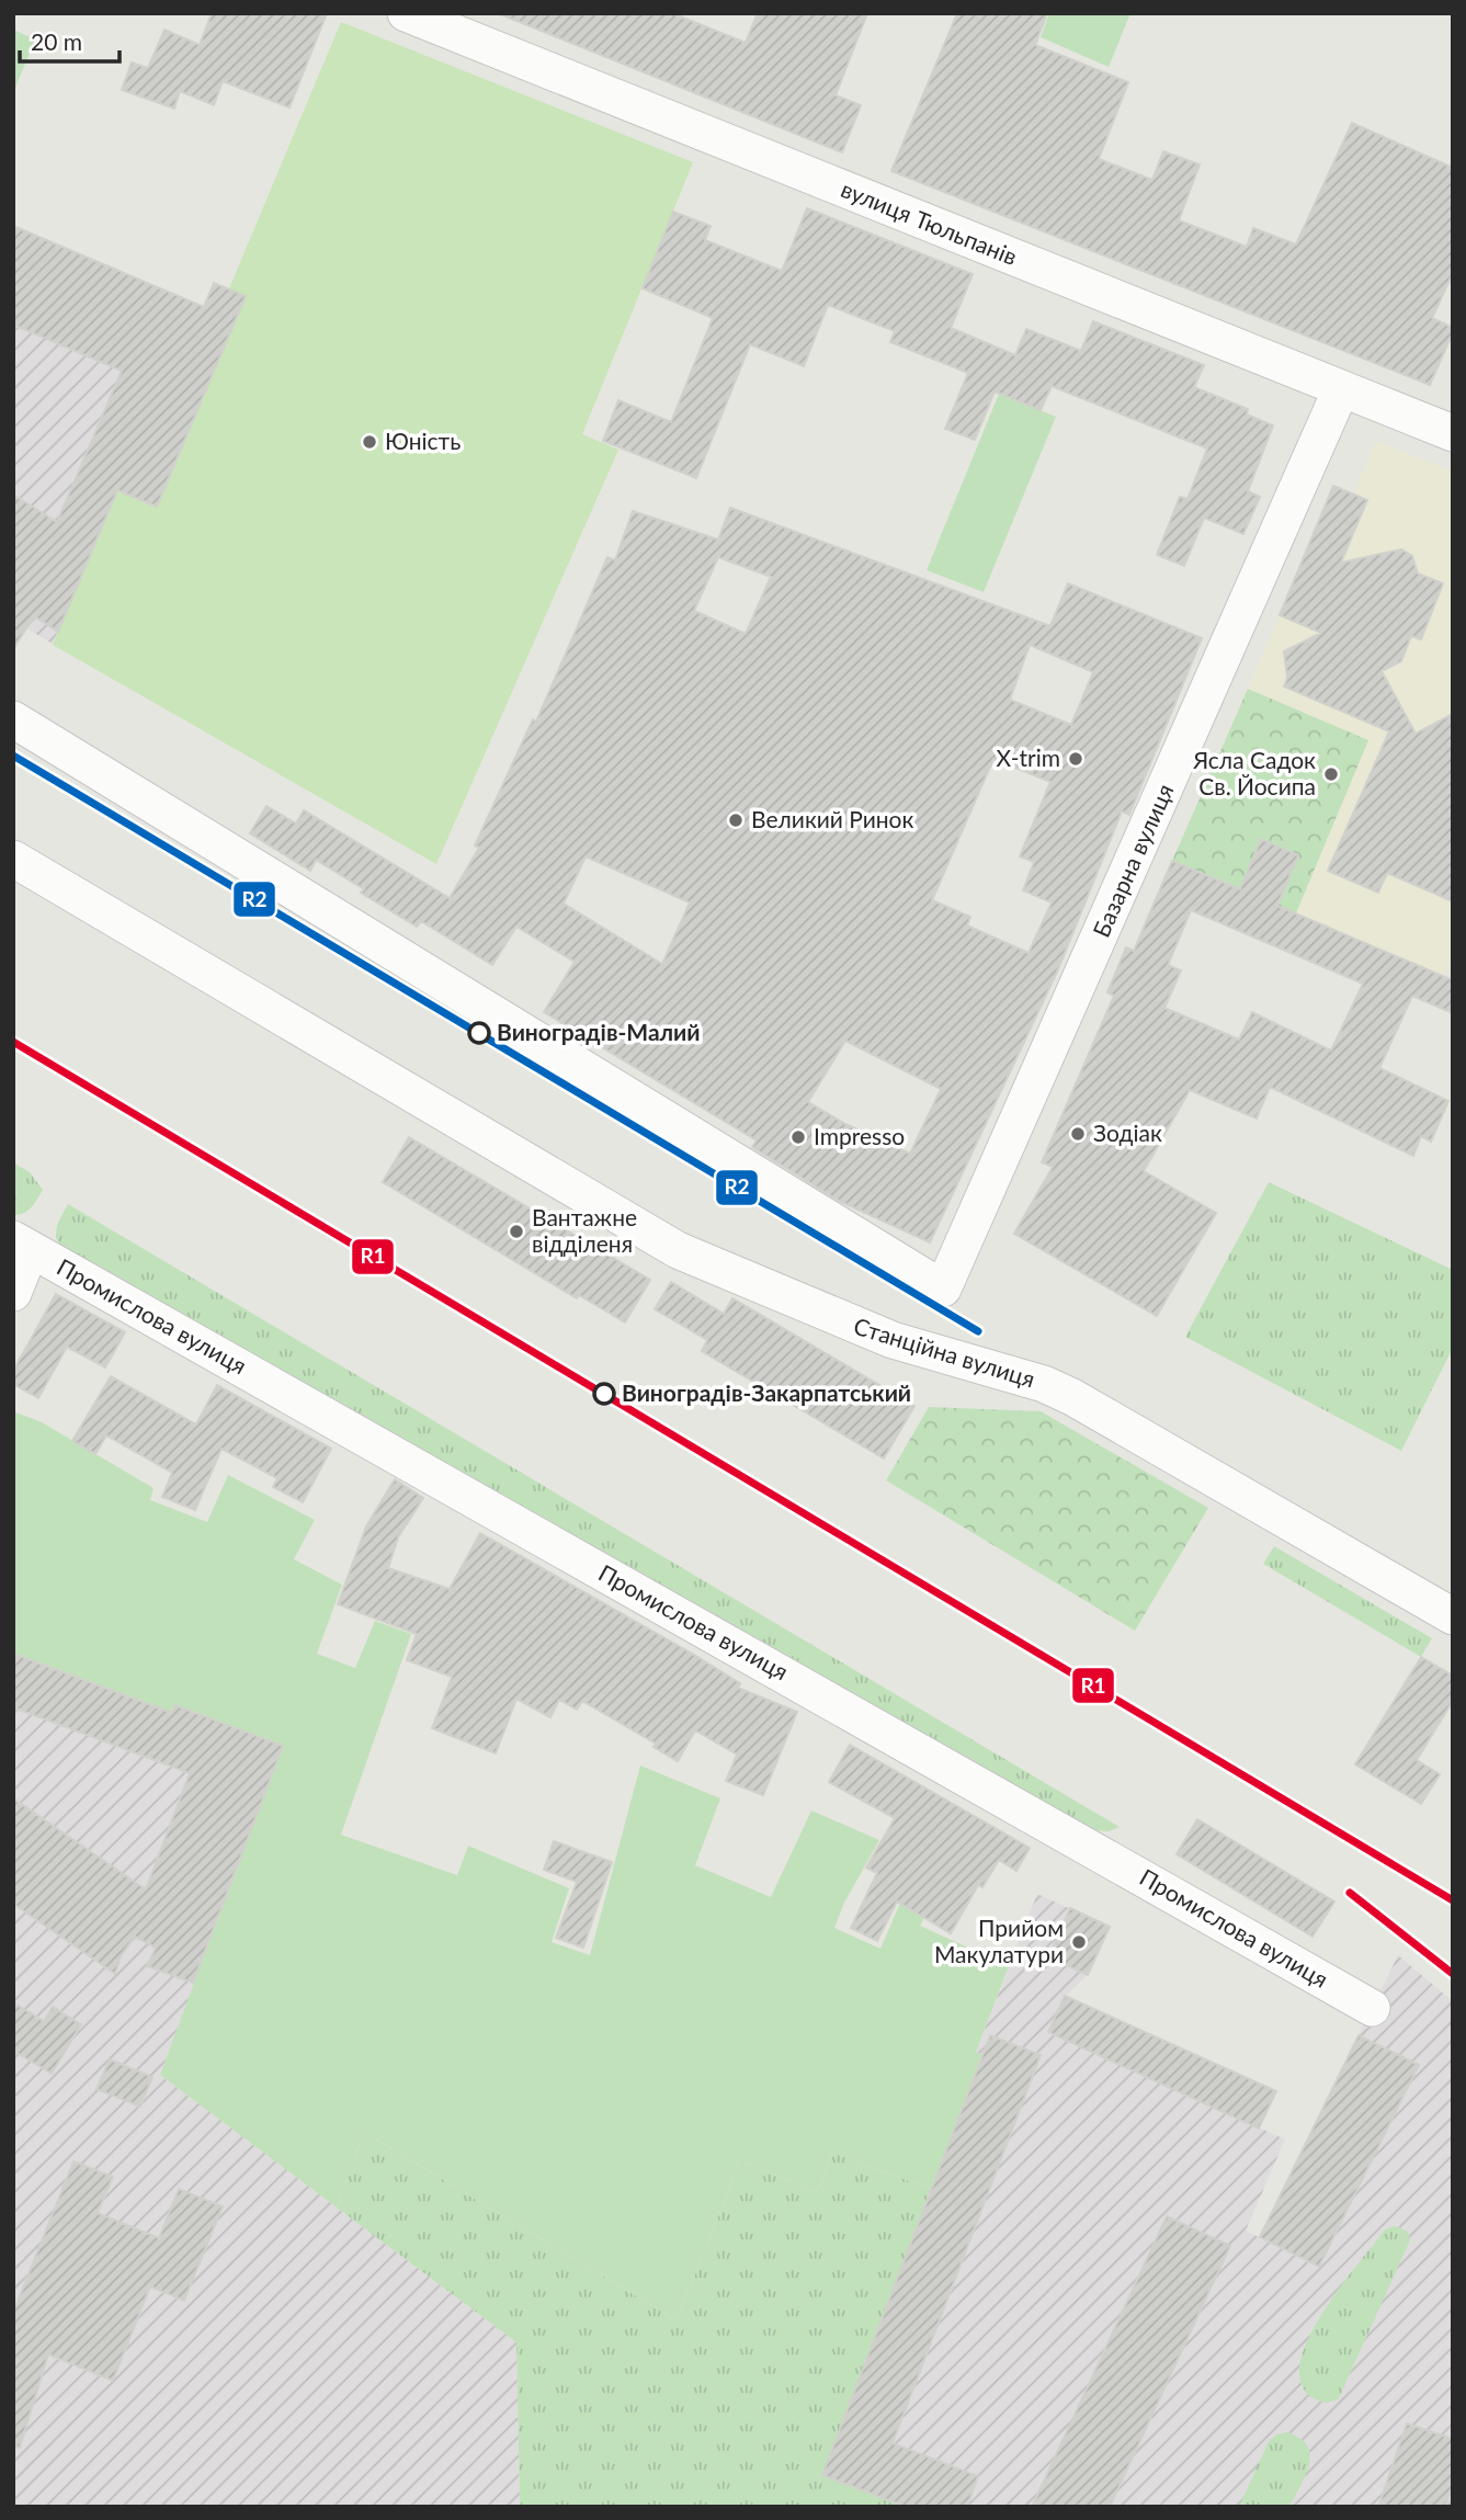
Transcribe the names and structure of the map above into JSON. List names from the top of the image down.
{
  "streets": {
    "street": [
      "вулиця Тюльпанів",
      "Базарна вулиця",
      "Промислова вулиця",
      "Станційна вулиця"
    ]
  },
  "crossings": [
    ["вулиця Тюльпанів", "Базарна вулиця"]
  ],
  "places": [
    "Юність",
    "X-trim",
    "Ясла Садок Св. Йосипа",
    "Великий Ринок",
    "Виноградів-Малий",
    "Зодіак",
    "Impresso",
    "Вантажне відділеня",
    "Виноградів-Закарпатський",
    "Прийом Макулатури"
  ],
  "lines": ["transit line R2", "transit line R1"],
  "scale_bar": "20 m"
}
